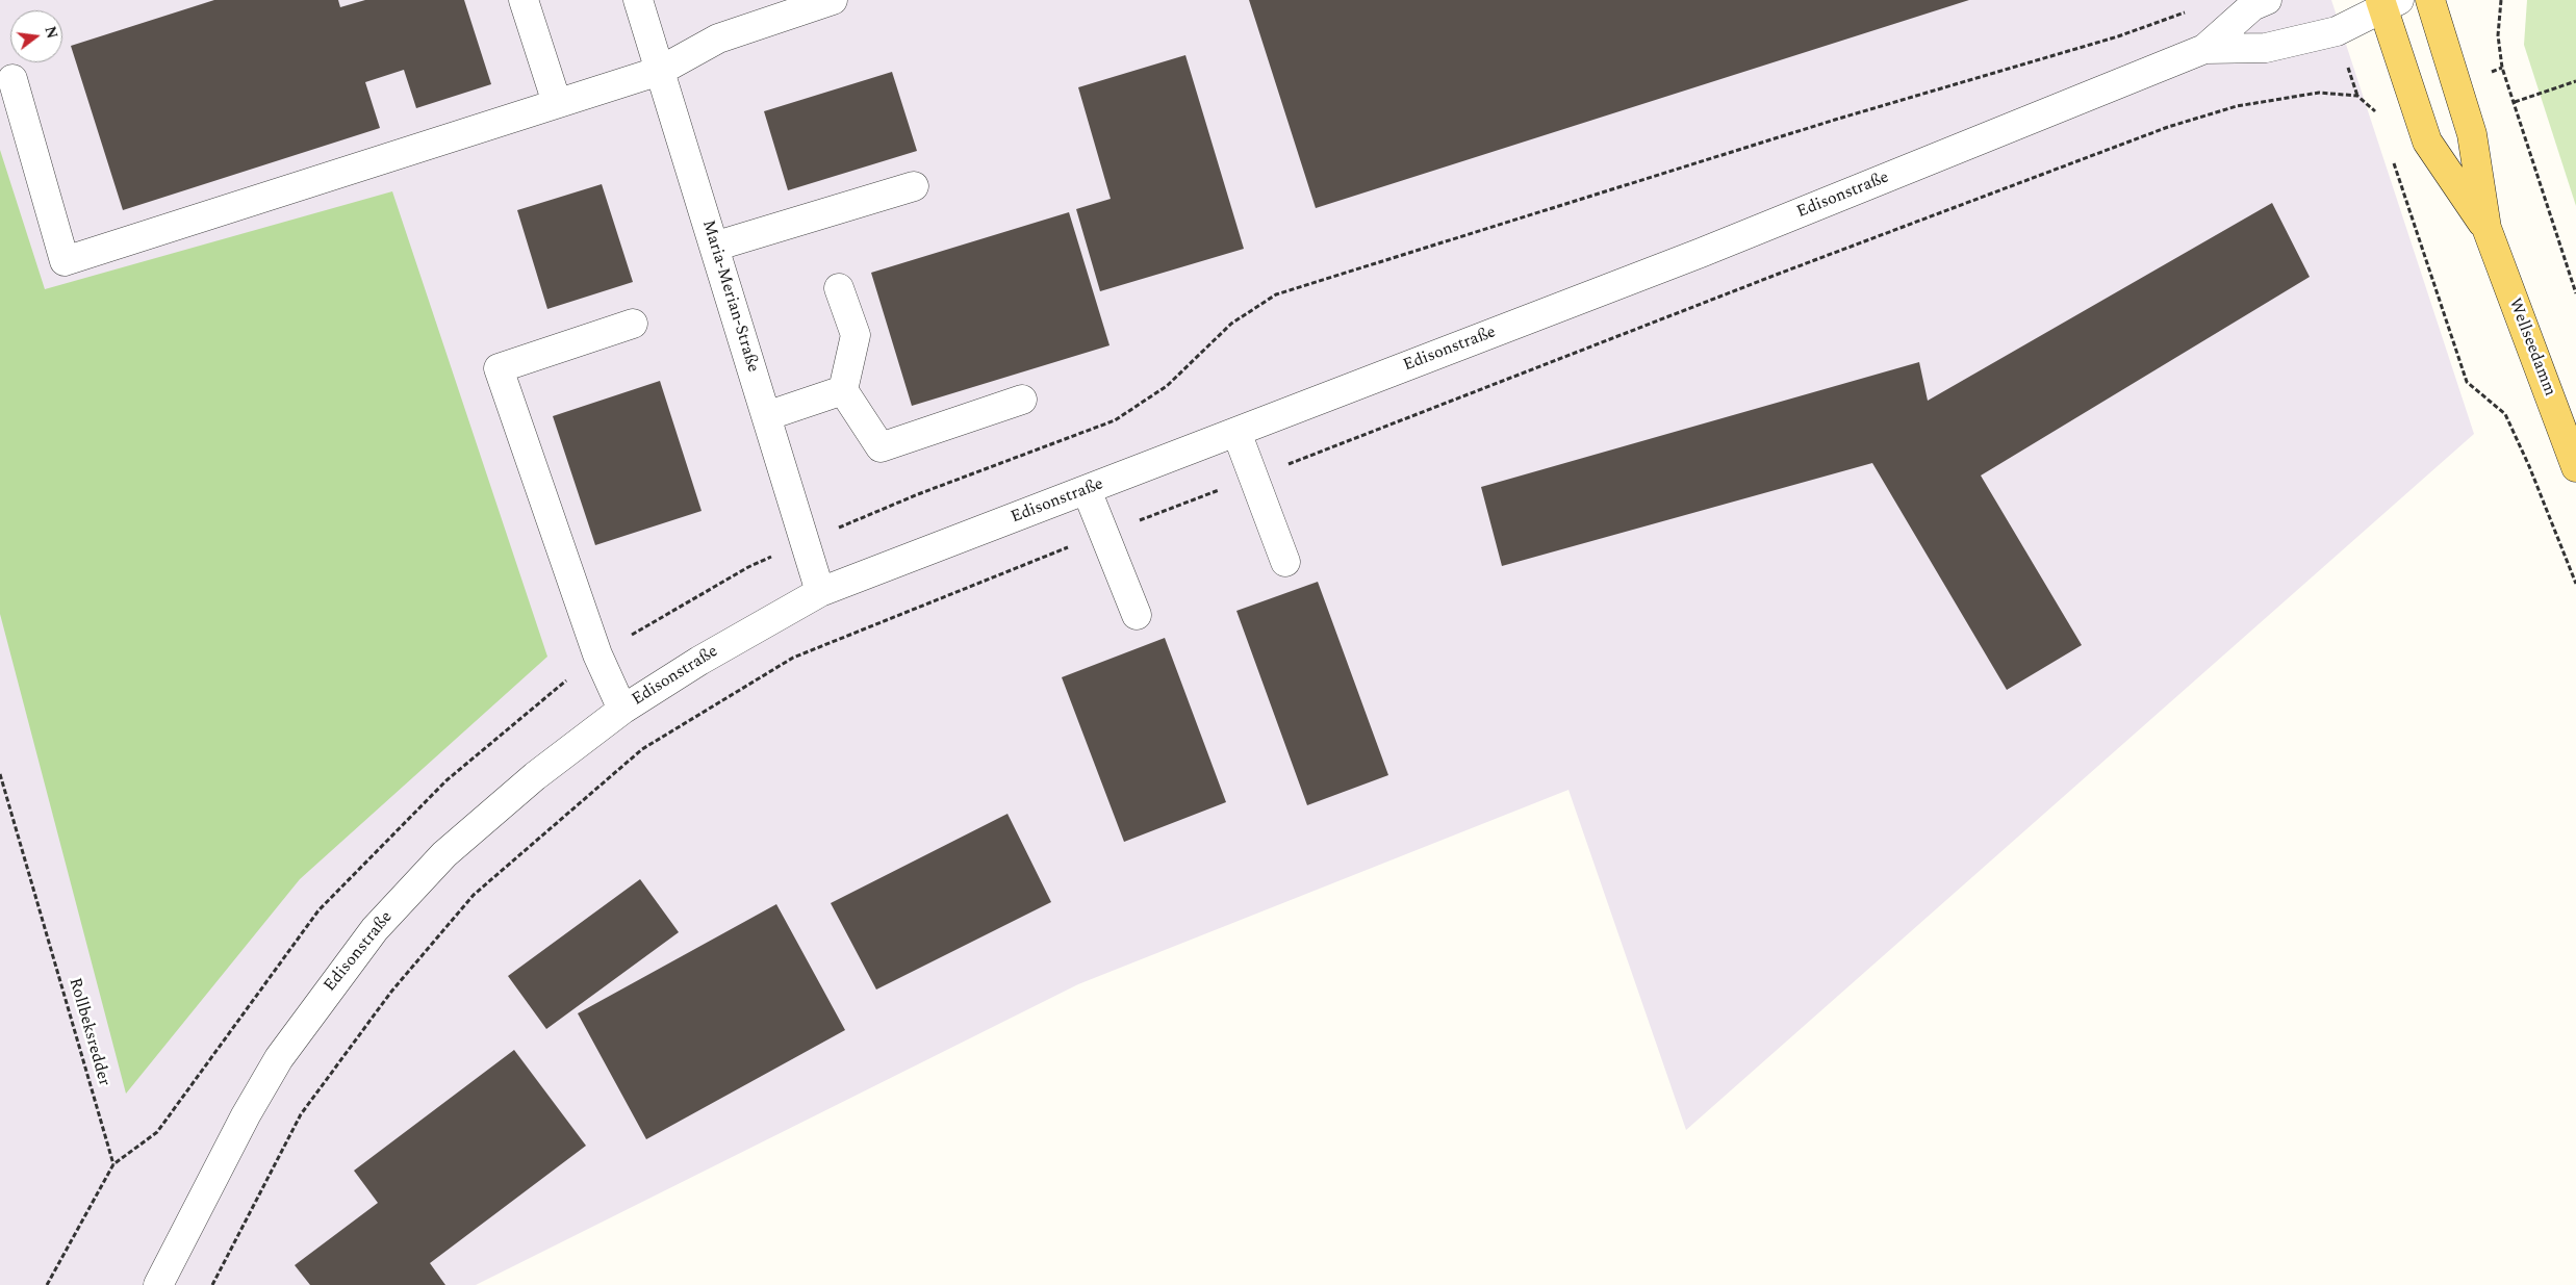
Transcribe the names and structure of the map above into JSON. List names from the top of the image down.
{
  "streets": {
    "main road": ["Wellseedamm"],
    "street": ["Edisonstraße", "Maria-Merian-Straße"],
    "path": ["Rollbeksredder"]
  },
  "crossings": [
    ["Edisonstraße", "Maria-Merian-Straße"],
    ["Edisonstraße", "Wellseedamm"]
  ],
  "north": "right"
}
